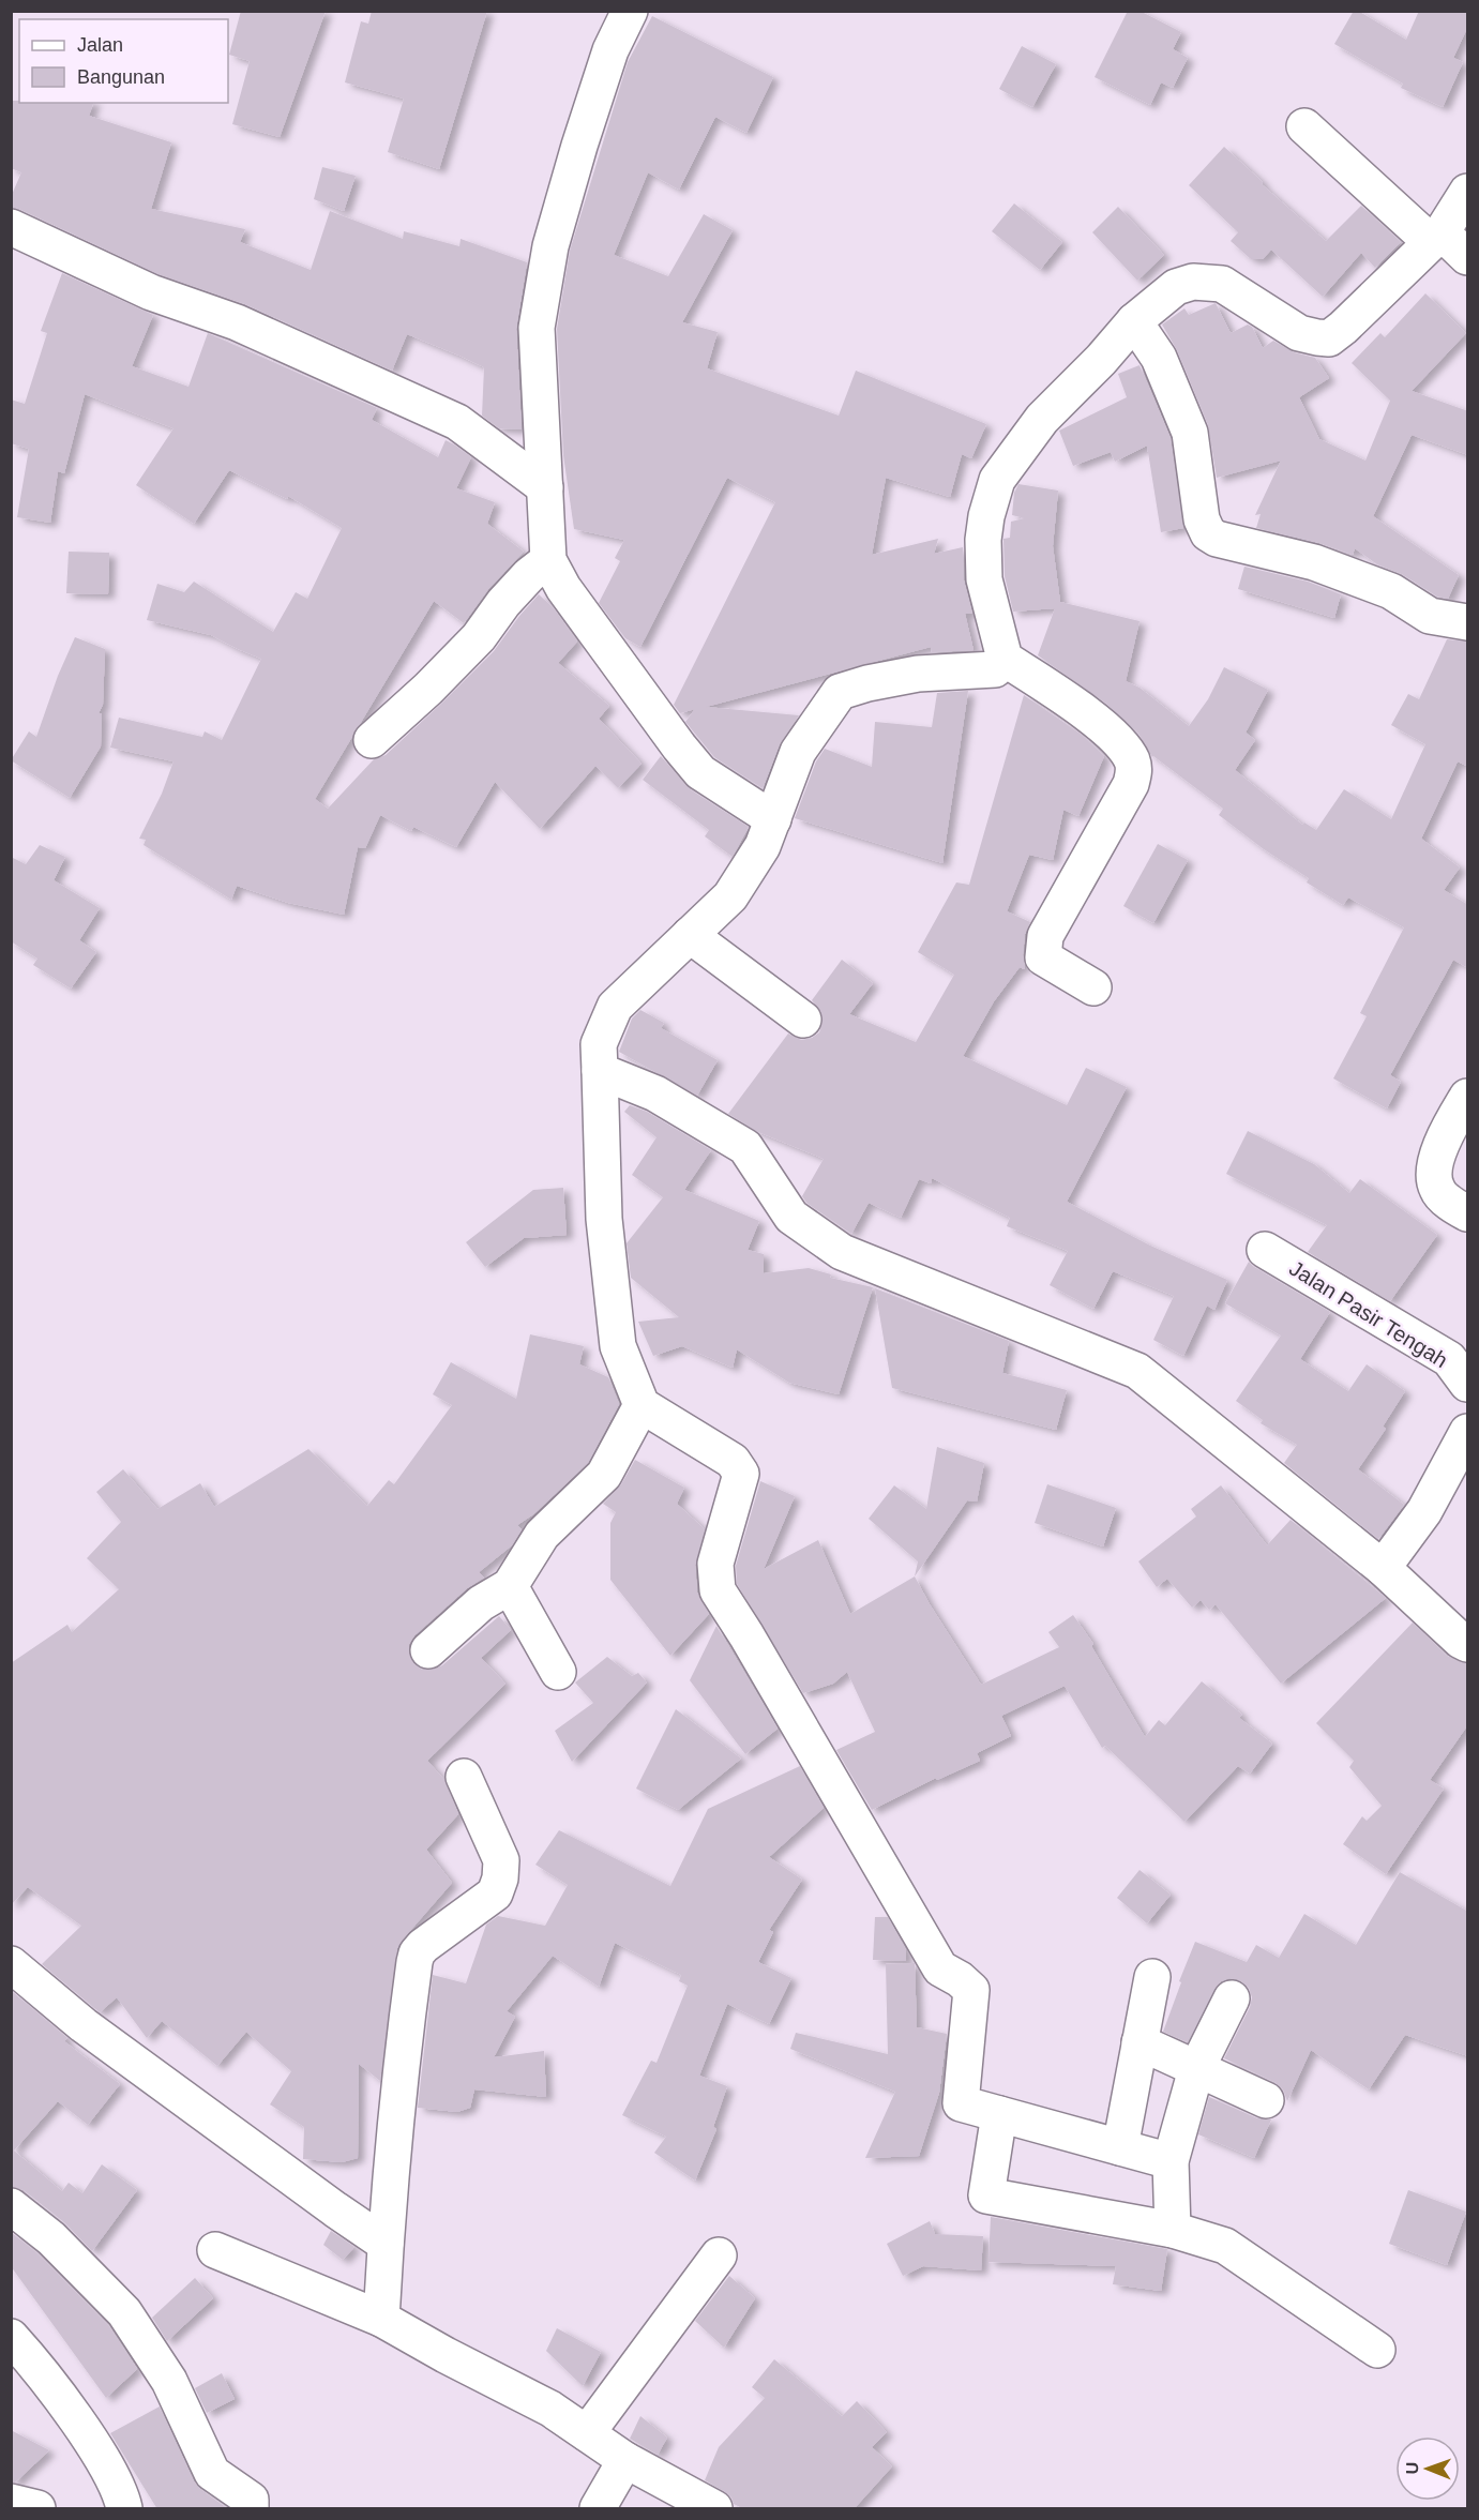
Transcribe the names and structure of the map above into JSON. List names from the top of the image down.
{
  "streets": {
    "street": ["Jalan Pasir Tengah"]
  },
  "legend": ["Jalan", "Bangunan"],
  "north": "left"
}
